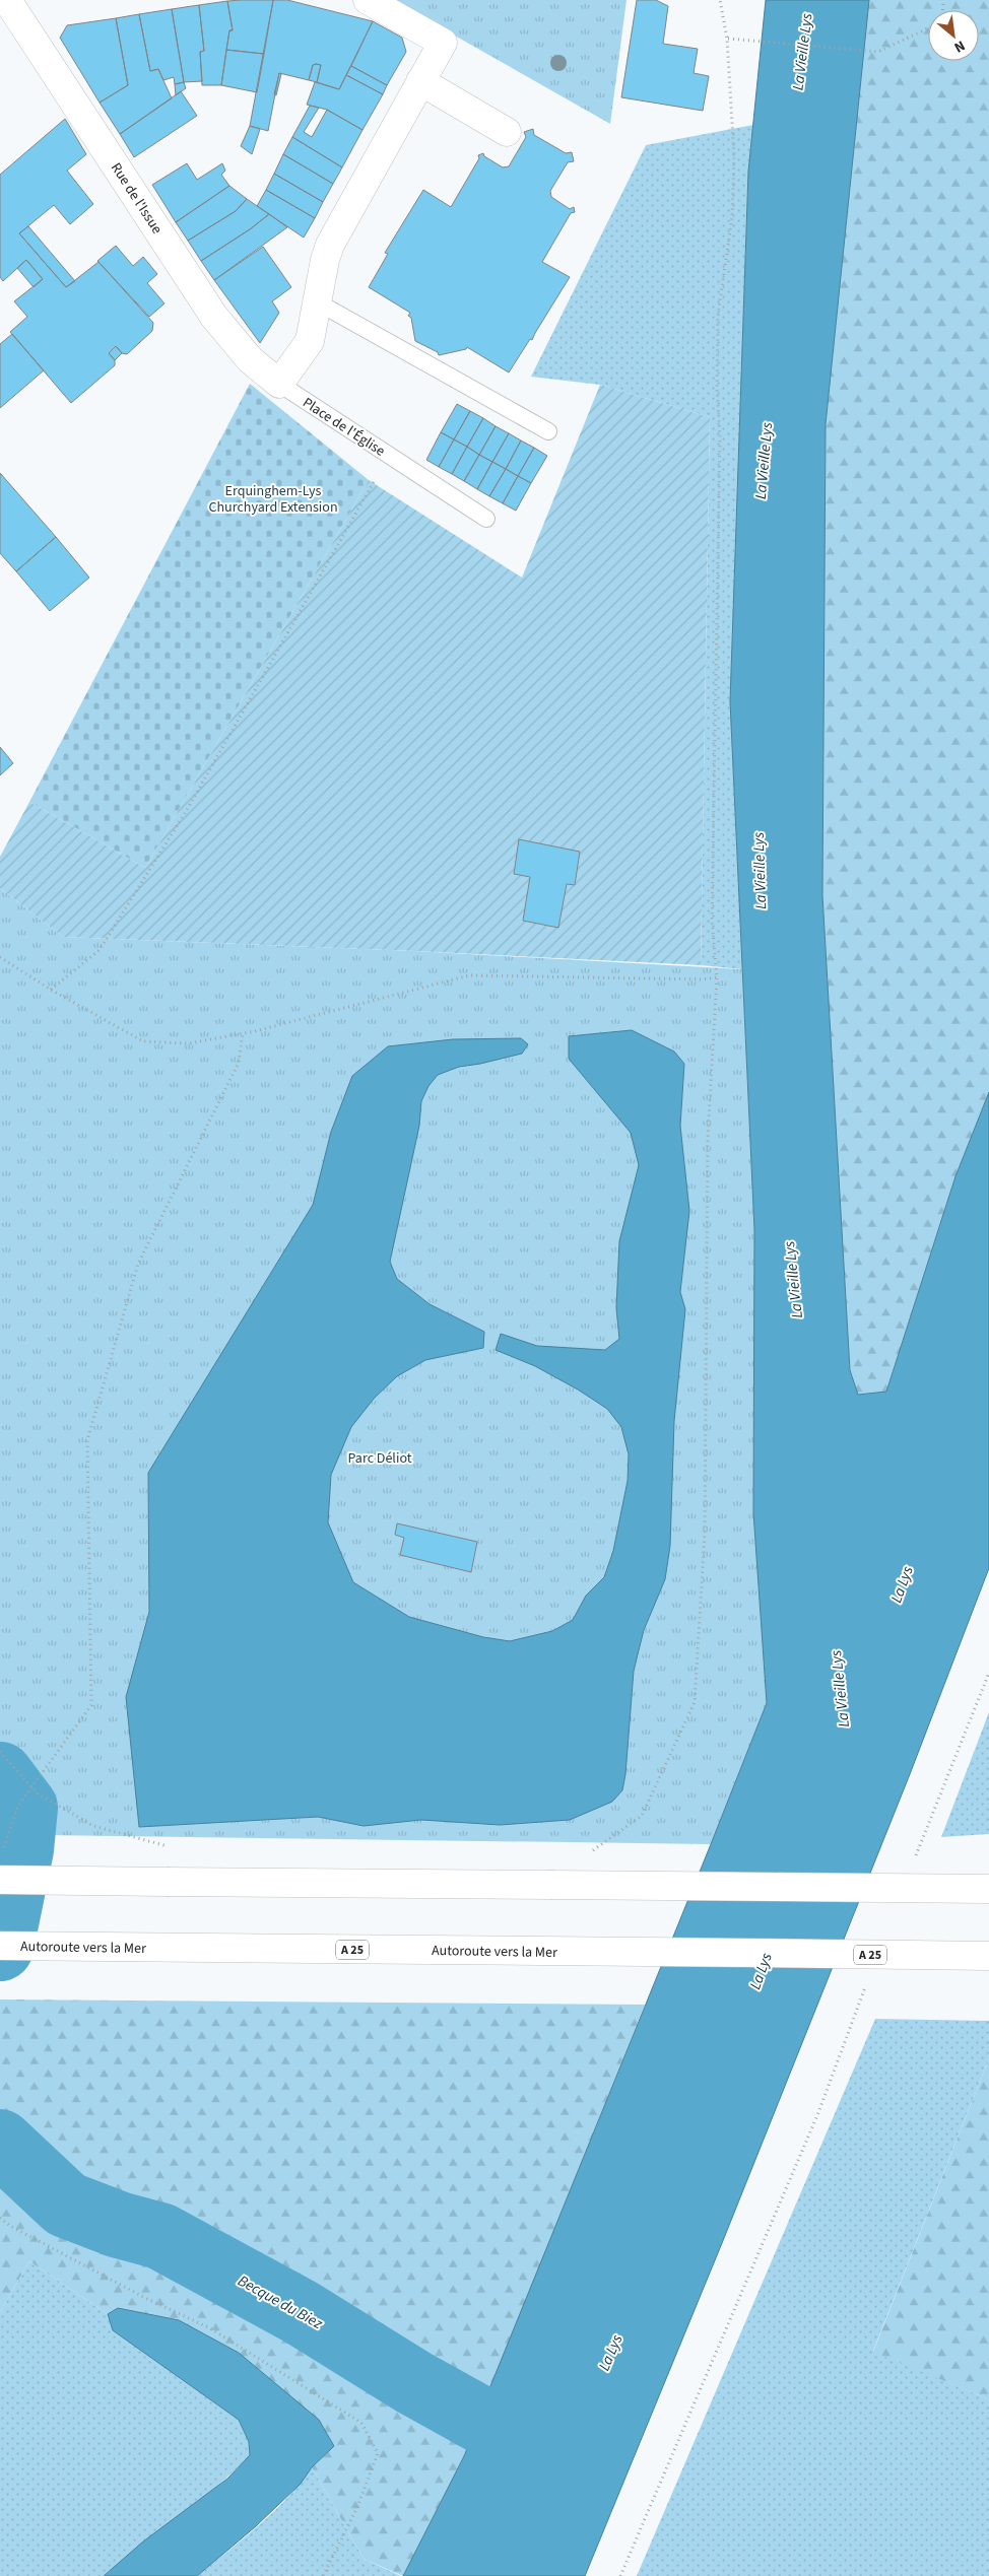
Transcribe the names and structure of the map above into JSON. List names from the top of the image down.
{
  "streets": {
    "main road": ["Rue de l'Issue", "Autoroute vers la Mer", "A 25"],
    "lane": ["Place de l'Église"]
  },
  "crossings": [
    ["Rue de l'Issue", "Place de l'Église"]
  ],
  "water": ["La Vieille Lys", "La Lys", "Becque du Biez"],
  "parks": ["Erquinghem-Lys Churchyard Extension", "Parc Déliot"],
  "north": "bottom right"
}
